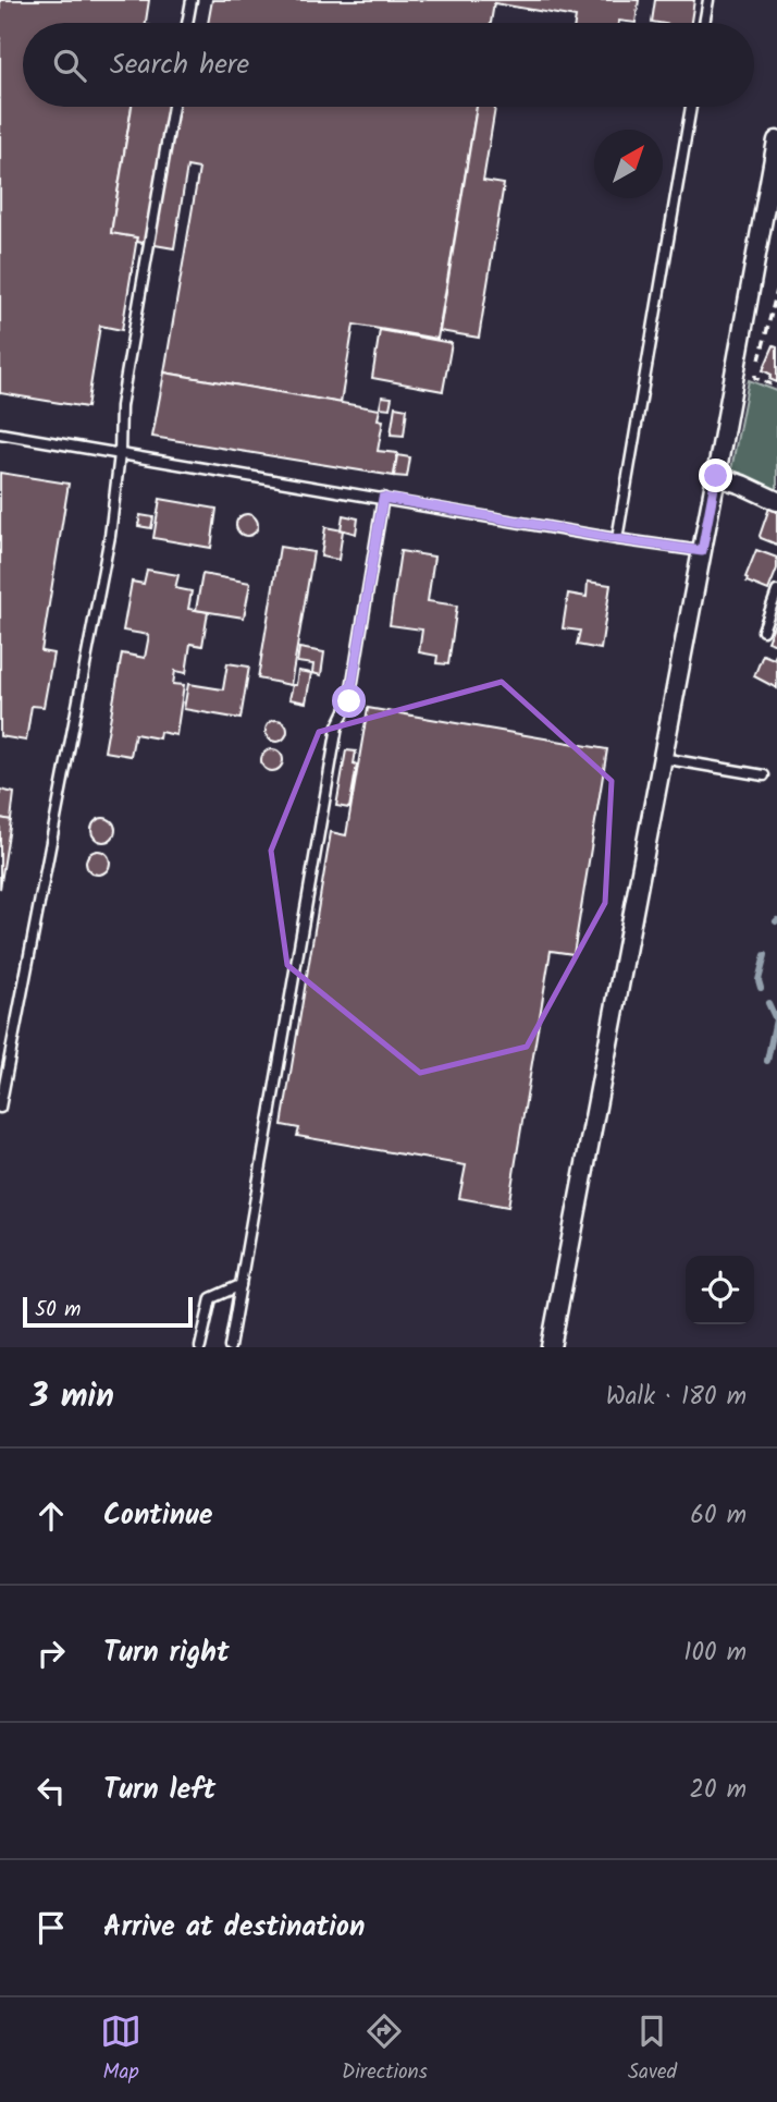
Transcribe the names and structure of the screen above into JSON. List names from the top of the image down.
{
  "scale_bar": "50 m",
  "north": "top right",
  "page": {
    "search": "Search here",
    "scale": "50 m",
    "heading": ["3 min", "Walk · 180 m"],
    "list": [
      ["Continue", "60 m"],
      ["Turn right", "100 m"],
      ["Turn left", "20 m"],
      "Arrive at destination"
    ],
    "nav": ["Map", "Directions", "Saved"]
  }
}
